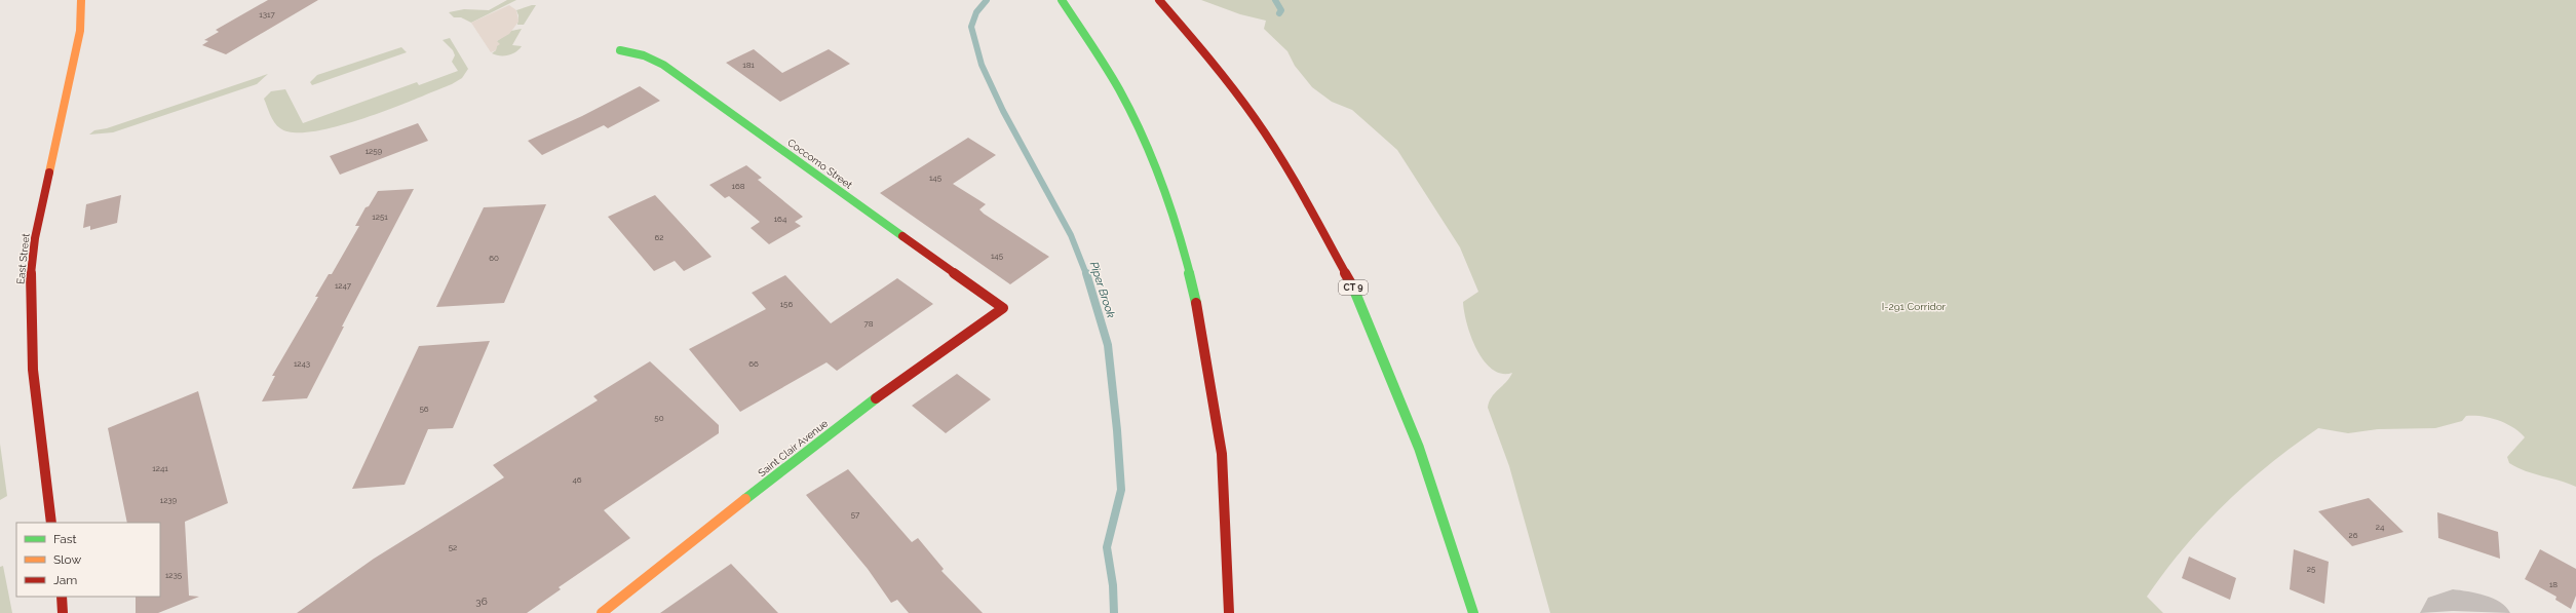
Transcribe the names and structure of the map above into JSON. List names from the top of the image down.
{
  "streets": {
    "main road": [
      "Coccomo Street",
      "East Street",
      "CT 9",
      "Saint Clair Avenue"
    ]
  },
  "crossings": [
    ["Coccomo Street", "Saint Clair Avenue"]
  ],
  "water": ["Piper Brook"],
  "parks": ["I-291 Corridor"],
  "house_numbers": [
    "1317",
    "181",
    "1259",
    "145",
    "168",
    "1251",
    "164",
    "62",
    "145",
    "60",
    "1247",
    "156",
    "78",
    "1243",
    "66",
    "56",
    "50",
    "1241",
    "46",
    "1239",
    "57",
    "24",
    "26",
    "52",
    "25",
    "1235",
    "18",
    "36"
  ],
  "legend": ["Fast", "Slow", "Jam"]
}
